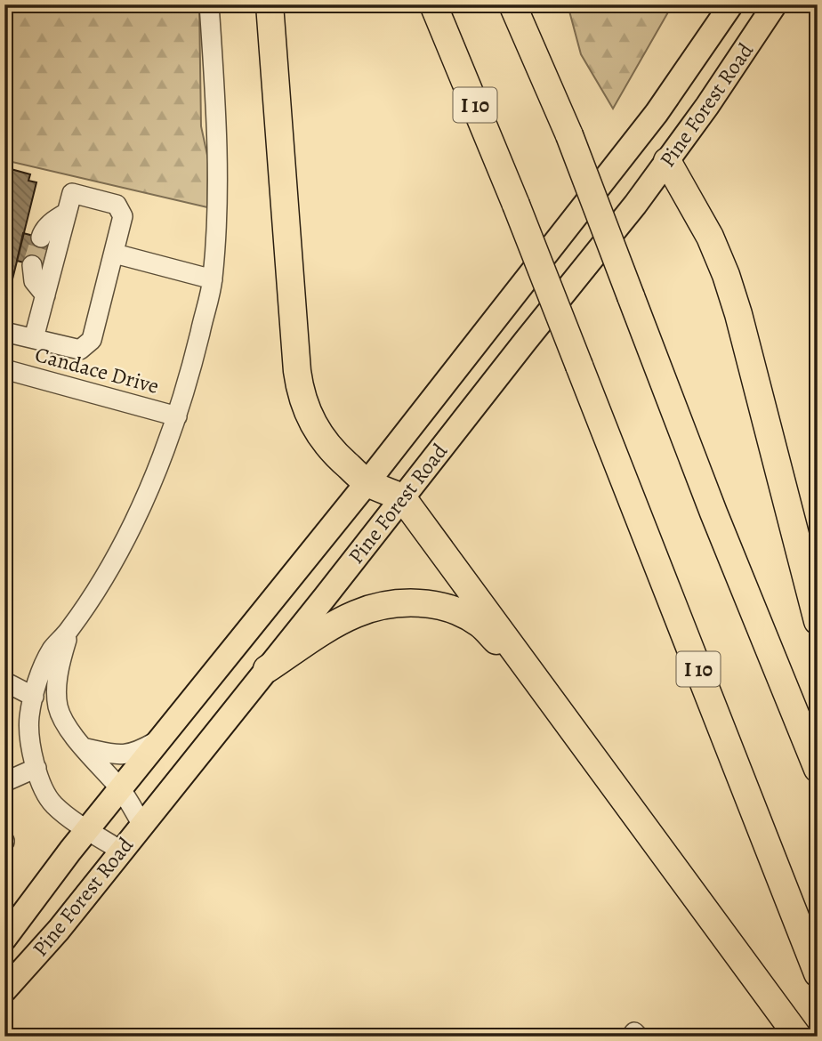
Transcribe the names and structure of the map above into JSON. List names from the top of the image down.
{
  "streets": {
    "highway": ["I 10"],
    "main road": ["Pine Forest Road"],
    "street": ["Candace Drive"]
  }
}
